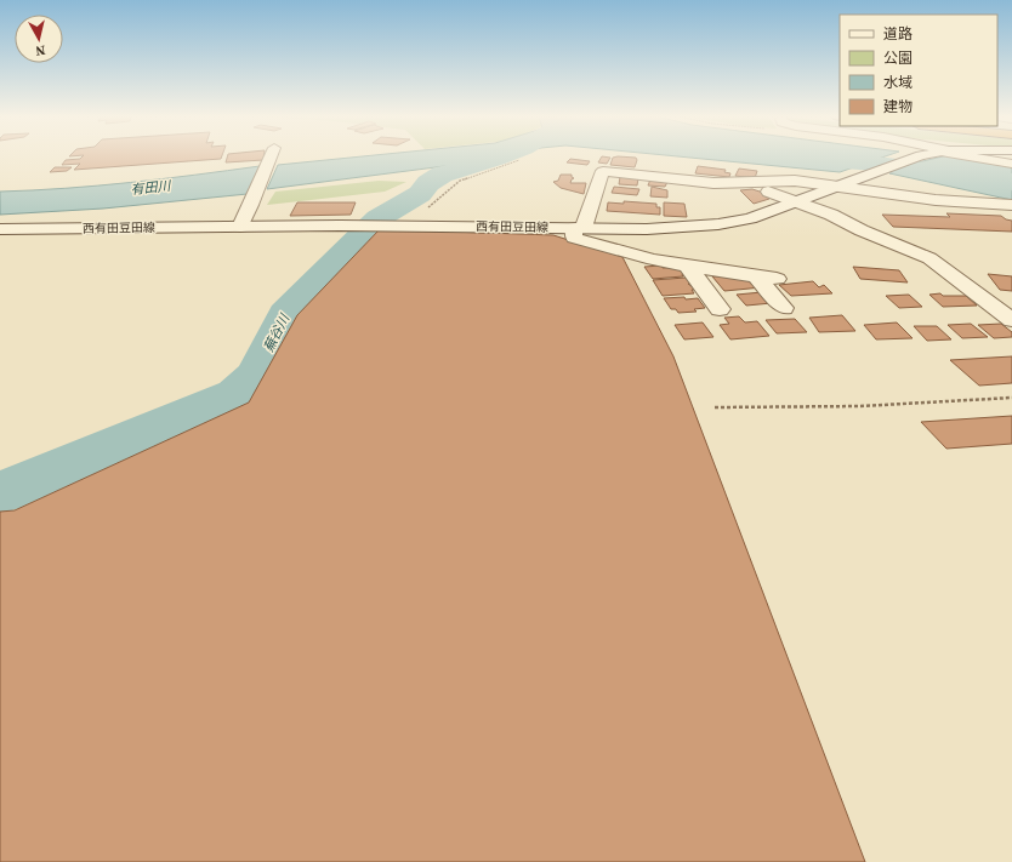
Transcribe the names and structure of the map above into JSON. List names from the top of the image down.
{
  "streets": {
    "street": ["西有田豆田線"]
  },
  "water": ["有田川", "蕪谷川"],
  "legend": [
    "道路",
    "公園",
    "水域",
    "建物"
  ],
  "north": "bottom"
}
